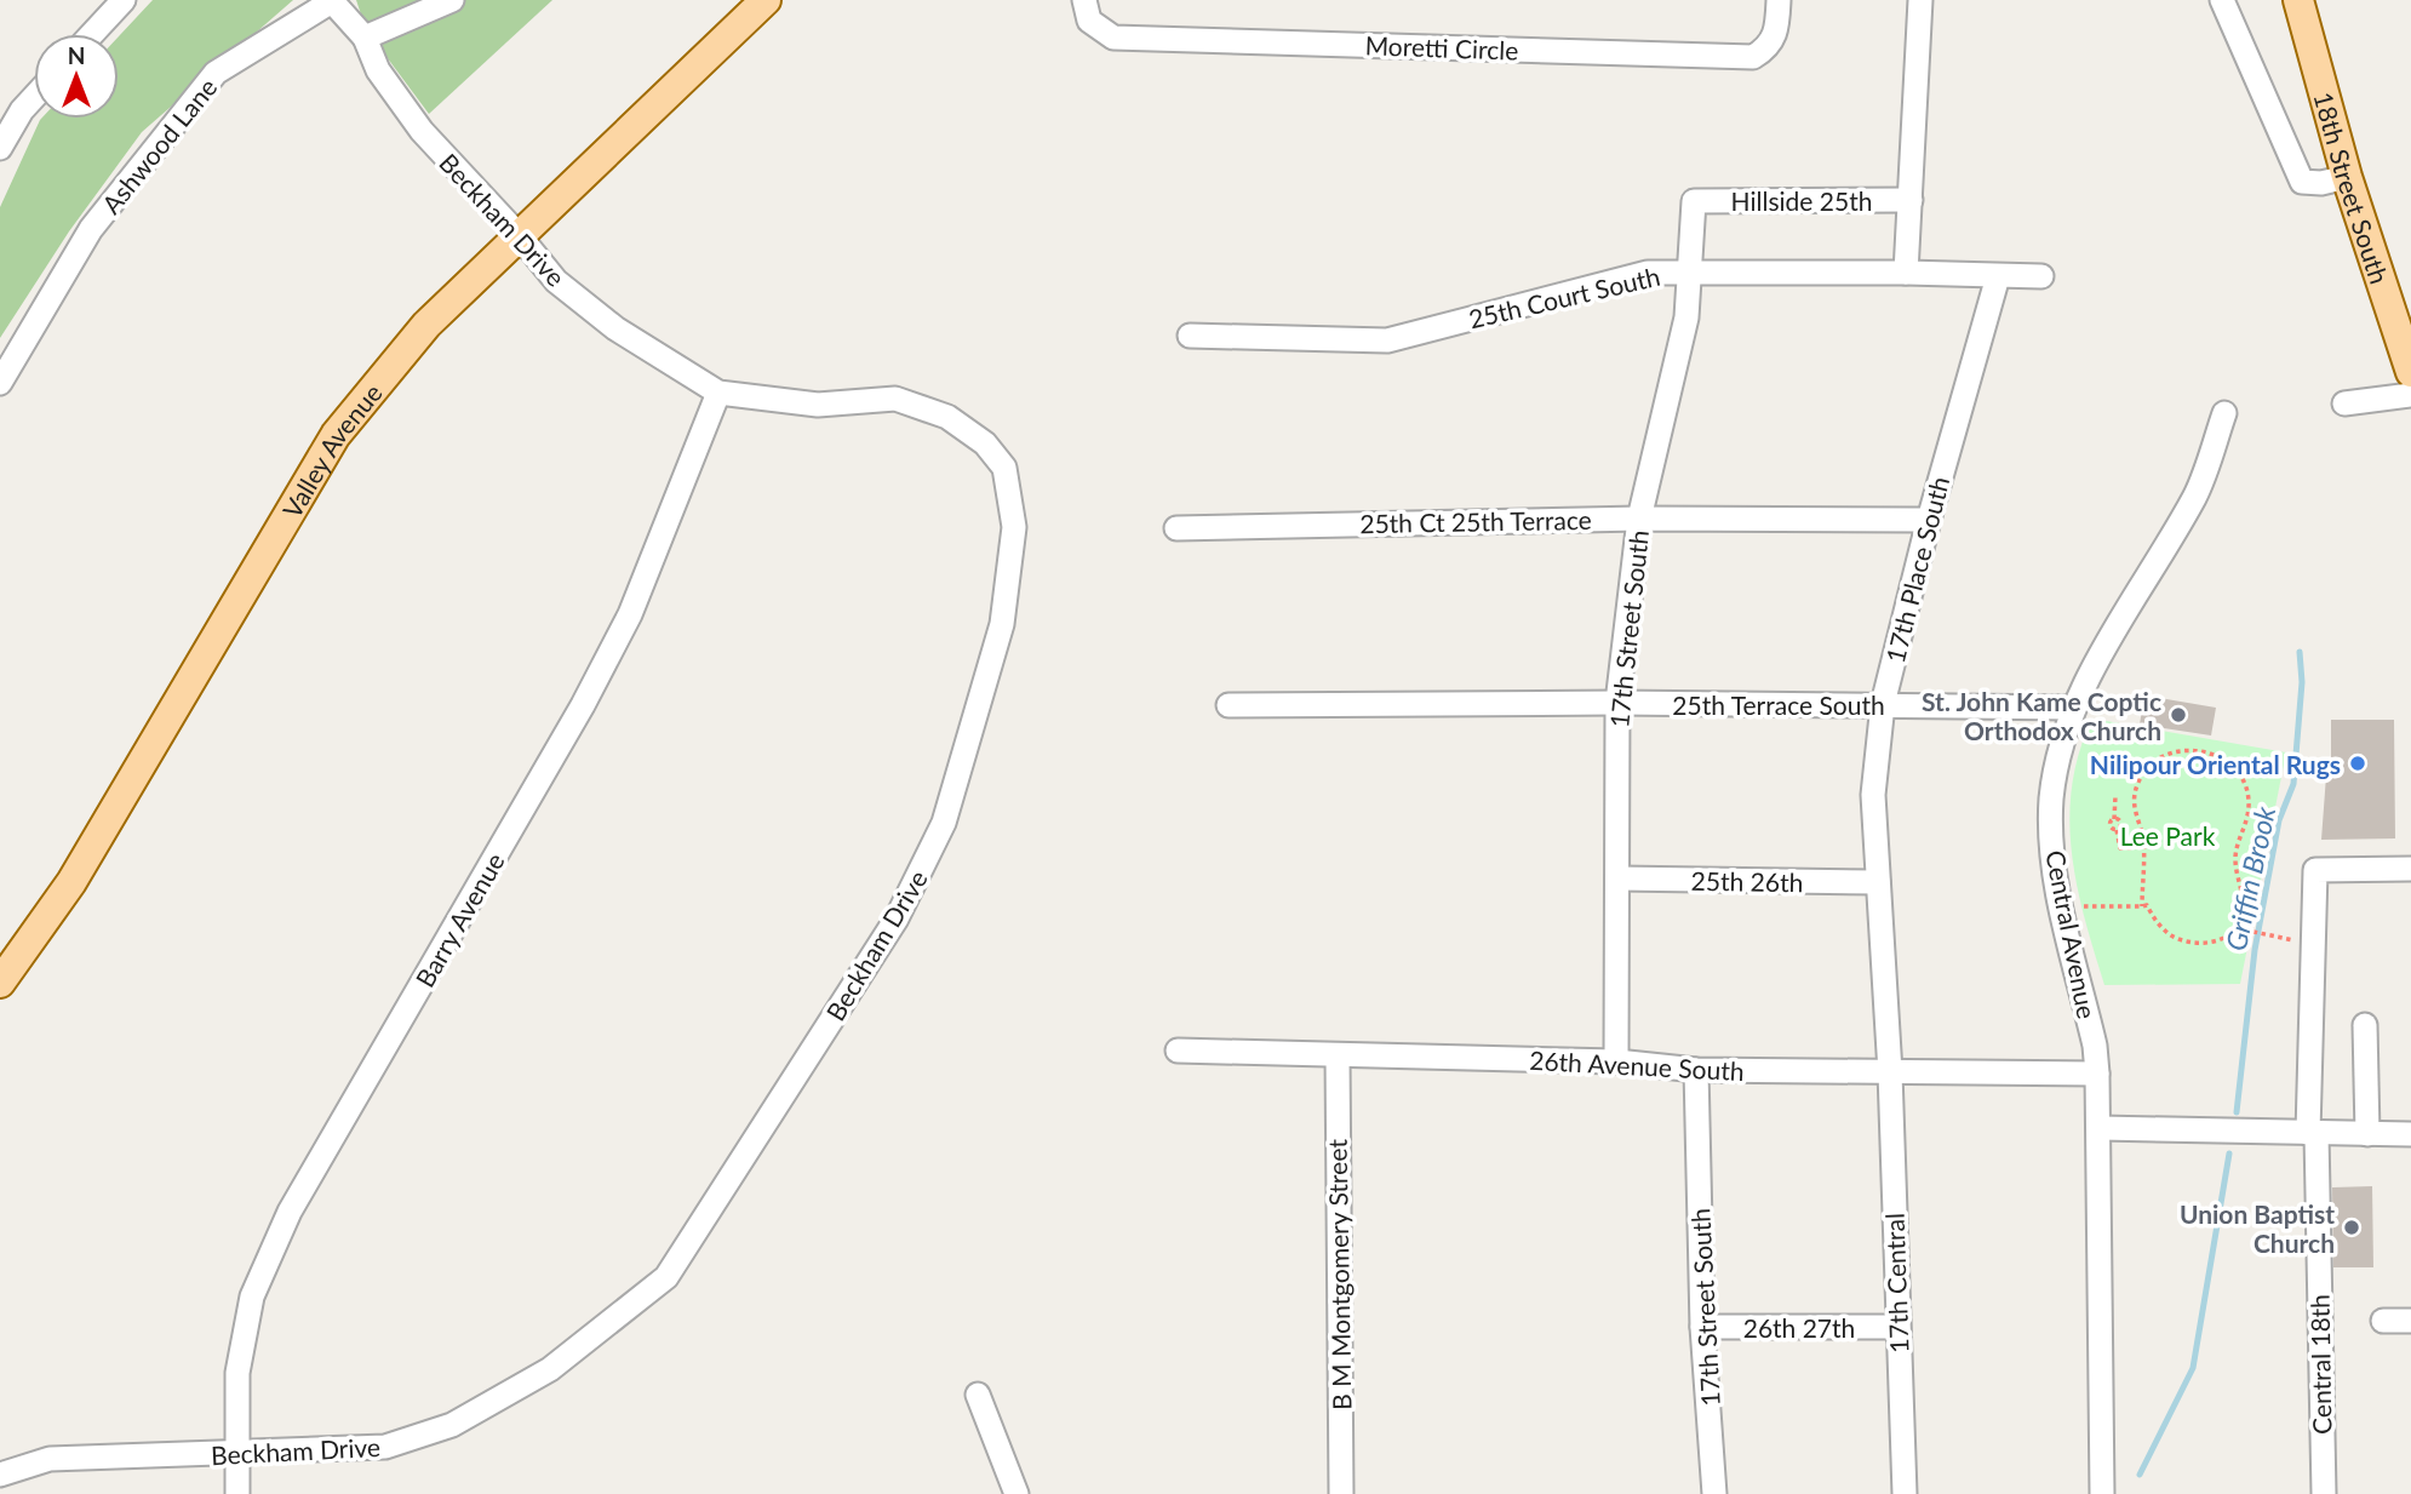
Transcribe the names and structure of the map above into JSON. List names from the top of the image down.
{
  "streets": {
    "main road": ["18th Street South", "Valley Avenue"],
    "street": [
      "Moretti Circle",
      "Ashwood Lane",
      "Hillside 25th",
      "Beckham Drive",
      "25th Court South",
      "25th Ct 25th Terrace",
      "17th Place South",
      "17th Street South",
      "25th Terrace South",
      "25th 26th",
      "Barry Avenue",
      "Central Avenue",
      "26th Avenue South",
      "B M Montgomery Street",
      "17th Central",
      "26th 27th",
      "Central 18th"
    ]
  },
  "crossings": [
    ["Ashwood Lane", "Beckham Drive"],
    ["Hillside 25th", "17th Street South"],
    ["Beckham Drive", "Valley Avenue"],
    ["Beckham Drive", "Barry Avenue"],
    ["25th Court South", "17th Place South"],
    ["25th Court South", "17th Street South"],
    ["25th Ct 25th Terrace", "17th Place South"],
    ["25th Ct 25th Terrace", "17th Street South"],
    ["17th Place South", "25th Terrace South"],
    ["17th Place South", "25th 26th"],
    ["17th Place South", "26th Avenue South"],
    ["17th Place South", "17th Central"],
    ["17th Street South", "25th Terrace South"],
    ["17th Street South", "25th 26th"],
    ["17th Street South", "26th Avenue South"],
    ["17th Street South", "26th 27th"],
    ["25th Terrace South", "Central Avenue"],
    ["Central Avenue", "26th Avenue South"],
    ["26th Avenue South", "B M Montgomery Street"],
    ["26th Avenue South", "17th Central"],
    ["17th Central", "26th 27th"]
  ],
  "water": ["Griffin Brook"],
  "parks": ["Lee Park"],
  "places": ["St. John Kame Coptic Orthodox Church", "Nilipour Oriental Rugs", "Union Baptist Church"],
  "north": "top"
}
